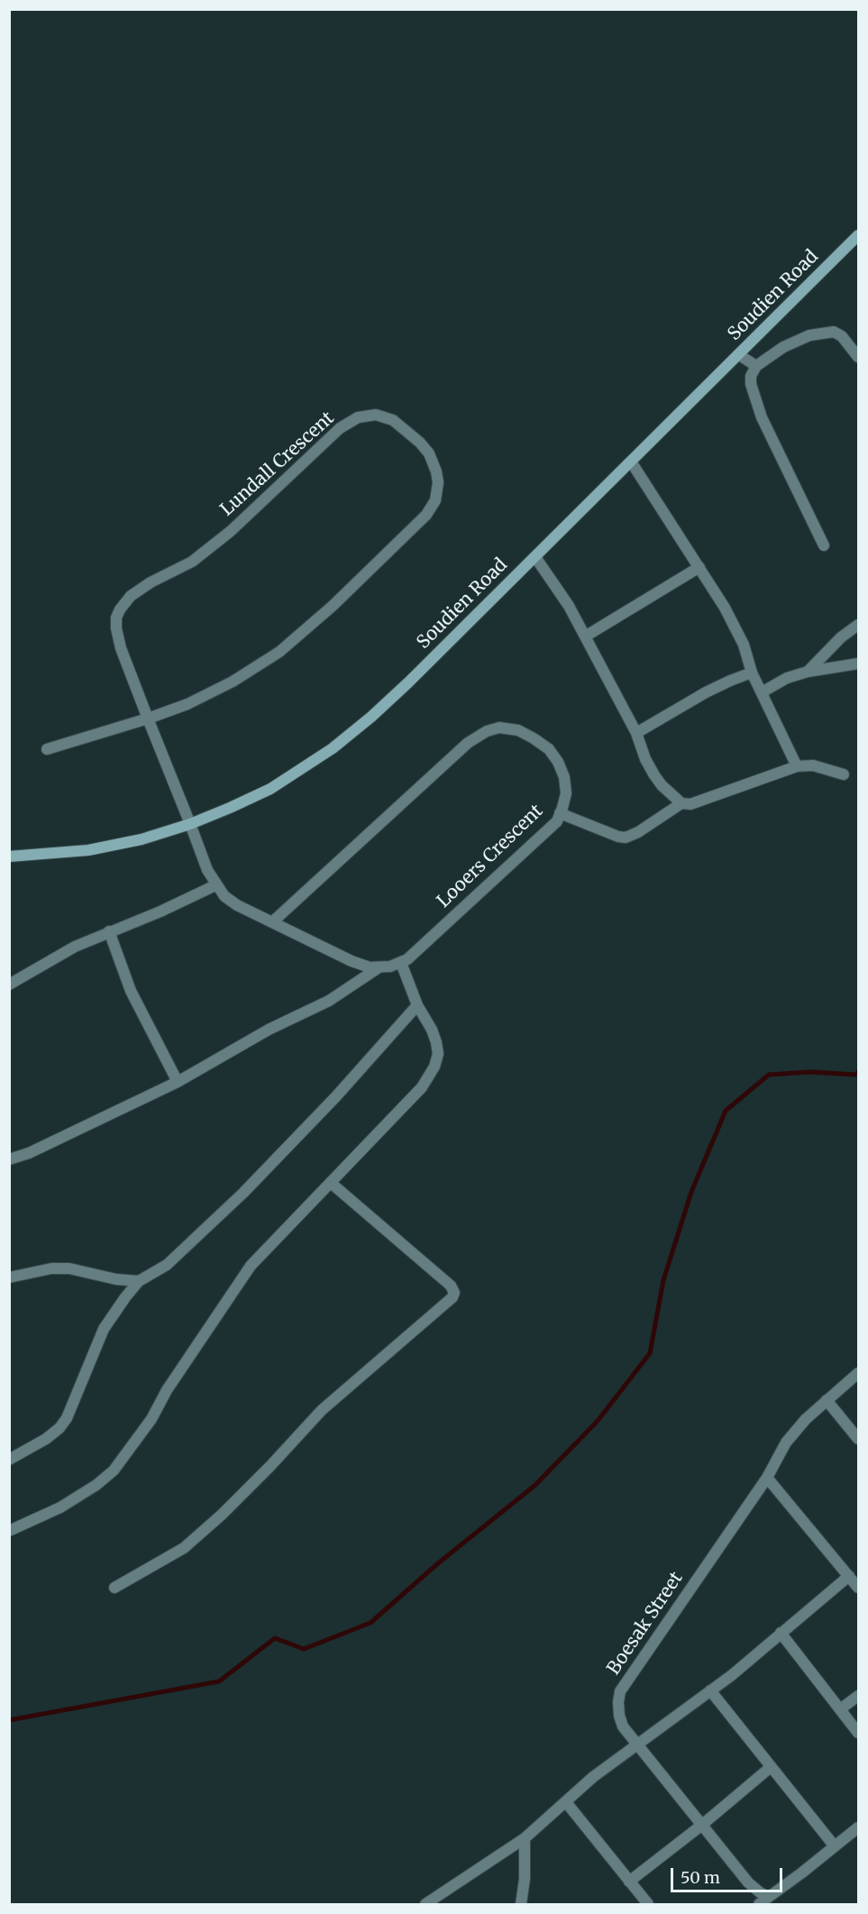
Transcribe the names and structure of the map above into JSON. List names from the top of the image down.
{
  "streets": {
    "street": [
      "Soudien Road",
      "Lundall Crescent",
      "Looers Crescent",
      "Boesak Street"
    ]
  },
  "crossings": [
    ["Soudien Road", "Lundall Crescent"],
    ["Soudien Road", "Looers Crescent"],
    ["Lundall Crescent", "Looers Crescent"]
  ],
  "scale_bar": "50 m"
}
